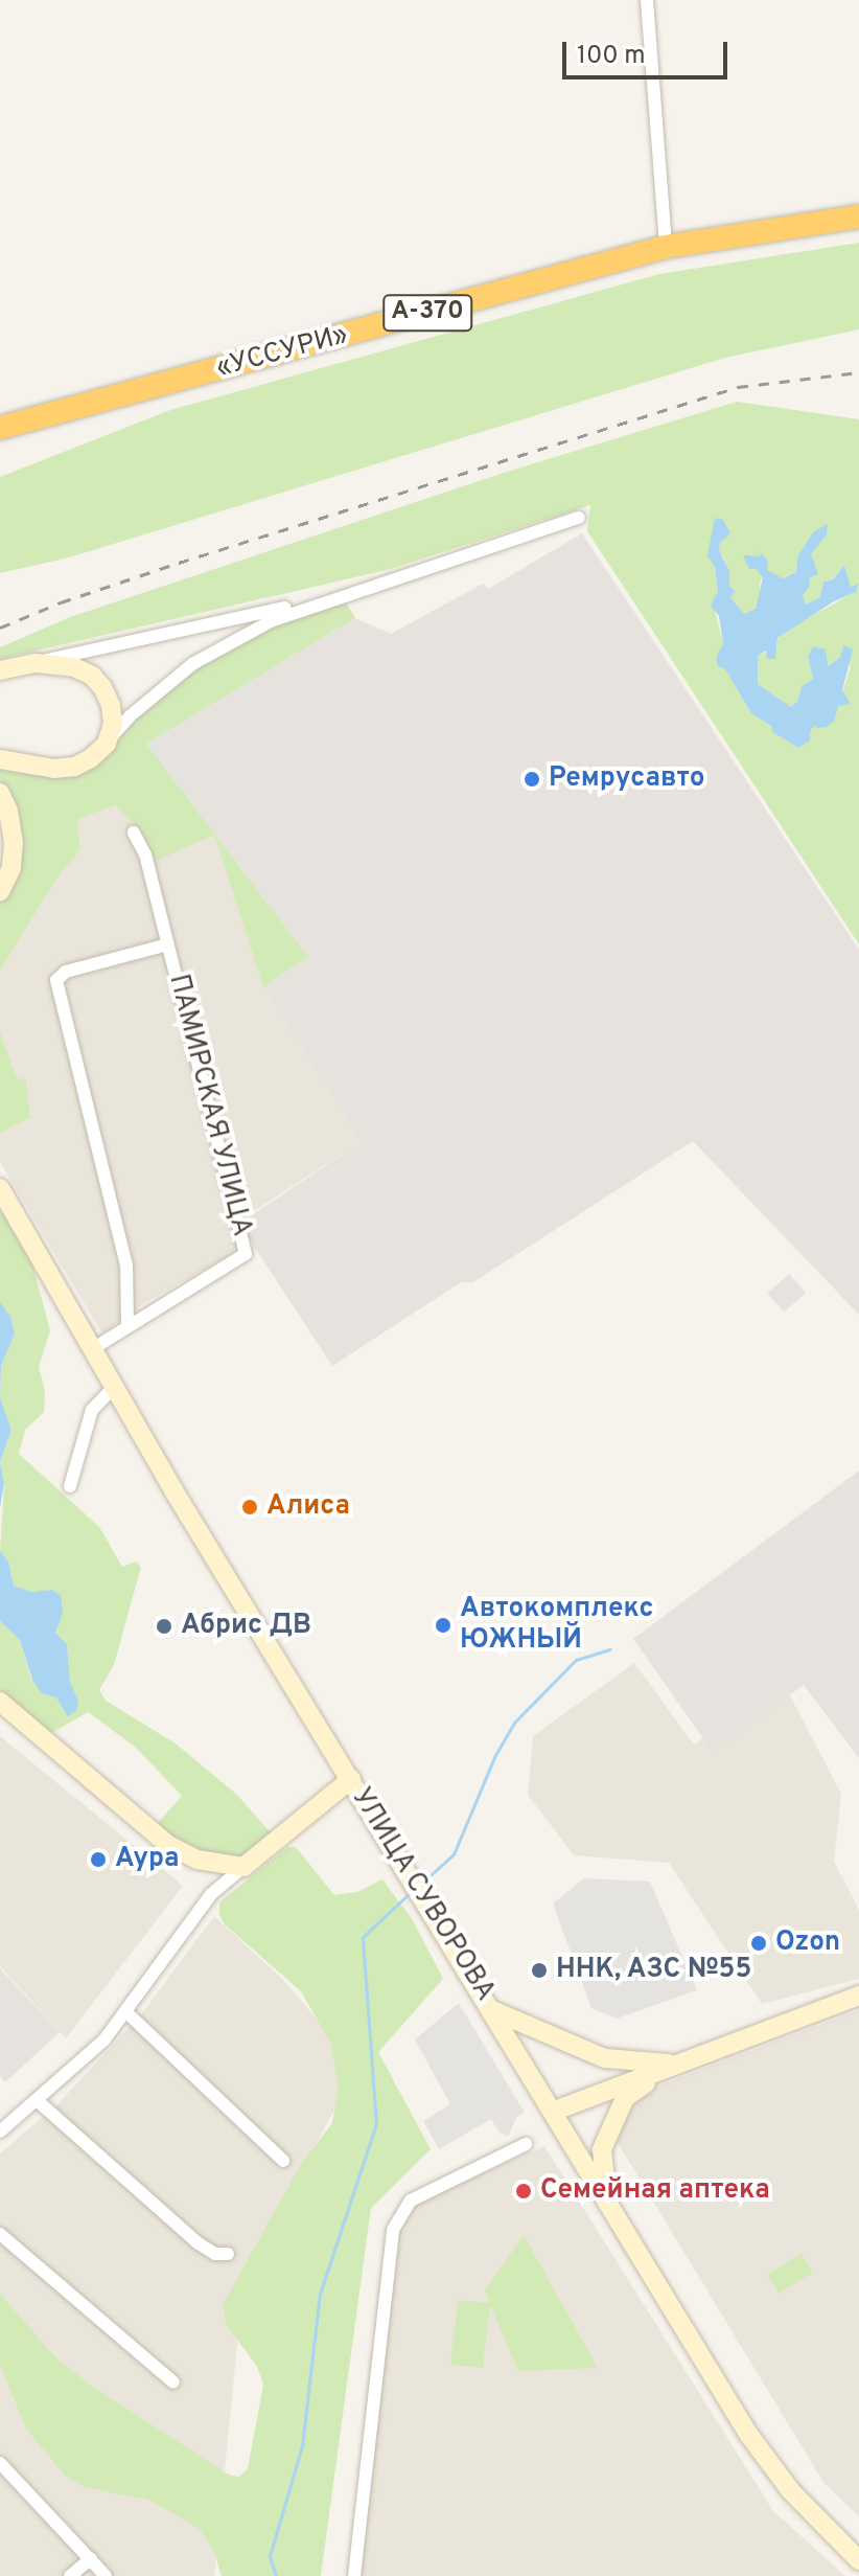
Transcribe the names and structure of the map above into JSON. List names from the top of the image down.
{
  "streets": {
    "highway": ["А-370", "«УССУРИ»"],
    "main road": ["УЛИЦА СУВОРОВА"],
    "street": ["ПАМИРСКАЯ УЛИЦА"]
  },
  "crossings": [
    ["ПАМИРСКАЯ УЛИЦА", "УЛИЦА СУВОРОВА"]
  ],
  "places": [
    "Ремрусавто",
    "Алиса",
    "Автокомплекс ЮЖНЫЙ",
    "Абрис ДВ",
    "Аура",
    "Ozon",
    "ННК, АЗС №55",
    "Семейная аптека"
  ],
  "scale_bar": "100 m"
}
